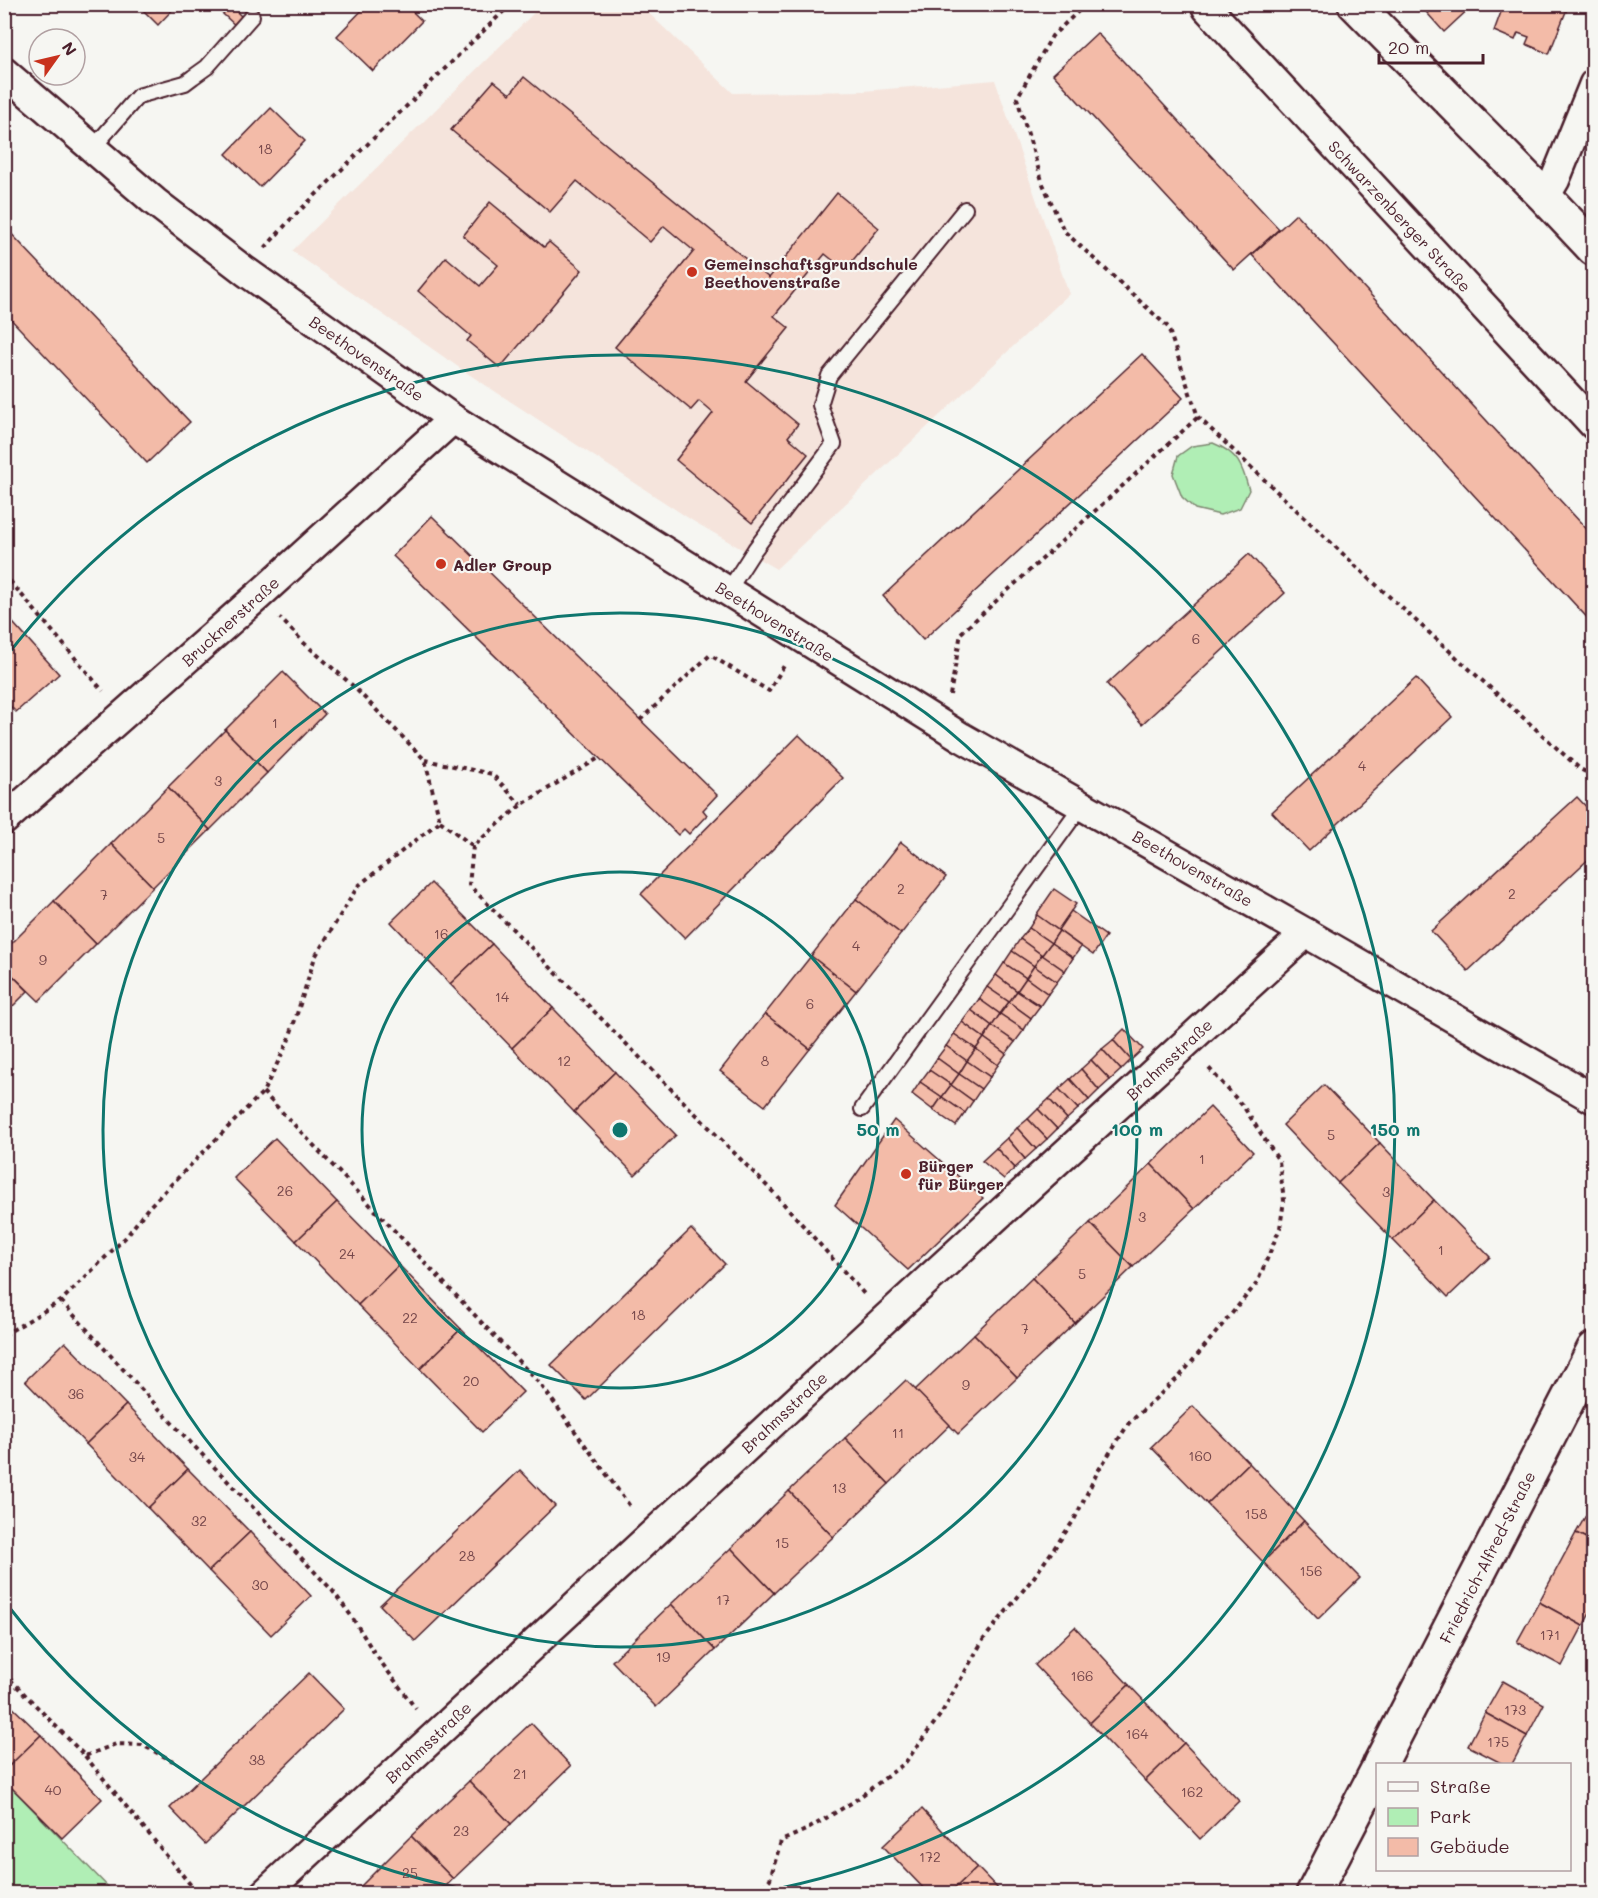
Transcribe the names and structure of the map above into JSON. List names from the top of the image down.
{
  "streets": {
    "street": [
      "Schwarzenberger Straße",
      "Beethovenstraße",
      "Brucknerstraße",
      "Brahmsstraße",
      "Friedrich-Alfred-Straße"
    ]
  },
  "crossings": [
    ["Beethovenstraße", "Brucknerstraße"],
    ["Beethovenstraße", "Brahmsstraße"]
  ],
  "places": ["Gemeinschaftsgrundschule Beethovenstraße", "Adler Group", "Bürger für Bürger"],
  "house_numbers": [
    "18",
    "6",
    "1",
    "4",
    "3",
    "5",
    "2",
    "2",
    "7",
    "16",
    "4",
    "9",
    "14",
    "6",
    "12",
    "8",
    "5",
    "1",
    "26",
    "3",
    "3",
    "1",
    "24",
    "5",
    "18",
    "22",
    "7",
    "20",
    "9",
    "36",
    "11",
    "160",
    "34",
    "13",
    "158",
    "32",
    "15",
    "28",
    "156",
    "30",
    "17",
    "171",
    "19",
    "166",
    "173",
    "164",
    "175",
    "38",
    "21",
    "40",
    "162",
    "23",
    "172",
    "25"
  ],
  "legend": ["Straße", "Park", "Gebäude"],
  "scale_bar": "20 m",
  "north": "top right",
  "rings": ["50 m", "100 m", "150 m"]
}
